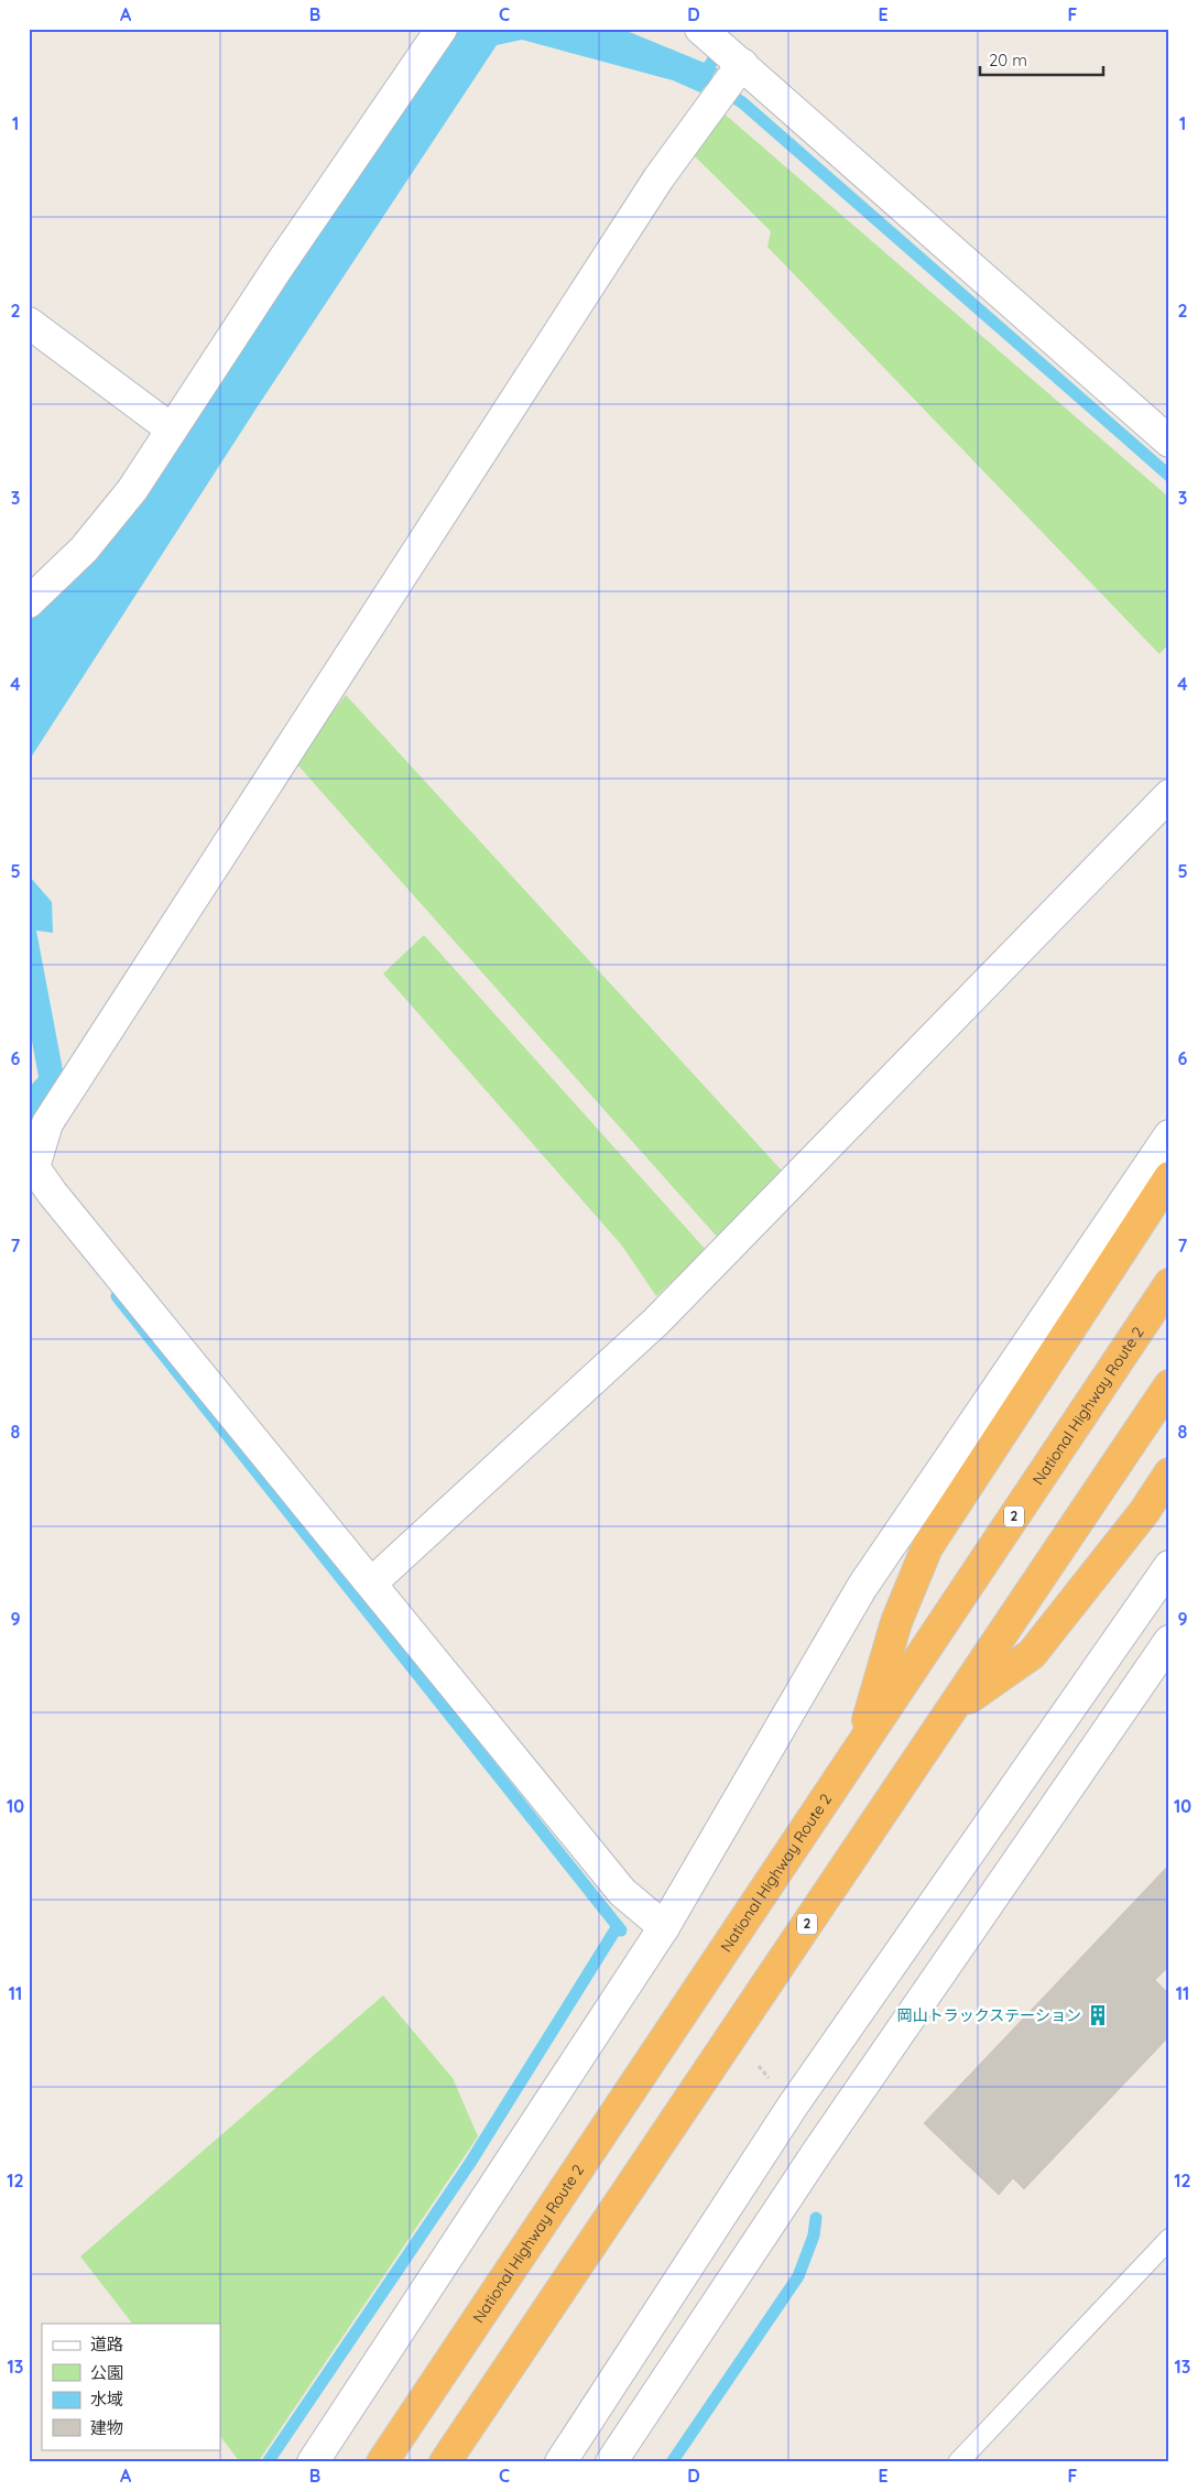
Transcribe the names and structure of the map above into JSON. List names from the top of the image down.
{
  "streets": {
    "highway": ["National Highway Route 2", "2"]
  },
  "places": {
    "building": ["岡山トラックステーション"]
  },
  "legend": [
    "道路",
    "公園",
    "水域",
    "建物"
  ],
  "scale_bar": "20 m",
  "grid": {
    "columns": [
      "A",
      "B",
      "C",
      "D",
      "E",
      "F"
    ],
    "rows": [
      "1",
      "2",
      "3",
      "4",
      "5",
      "6",
      "7",
      "8",
      "9",
      "10",
      "11",
      "12",
      "13"
    ]
  }
}
